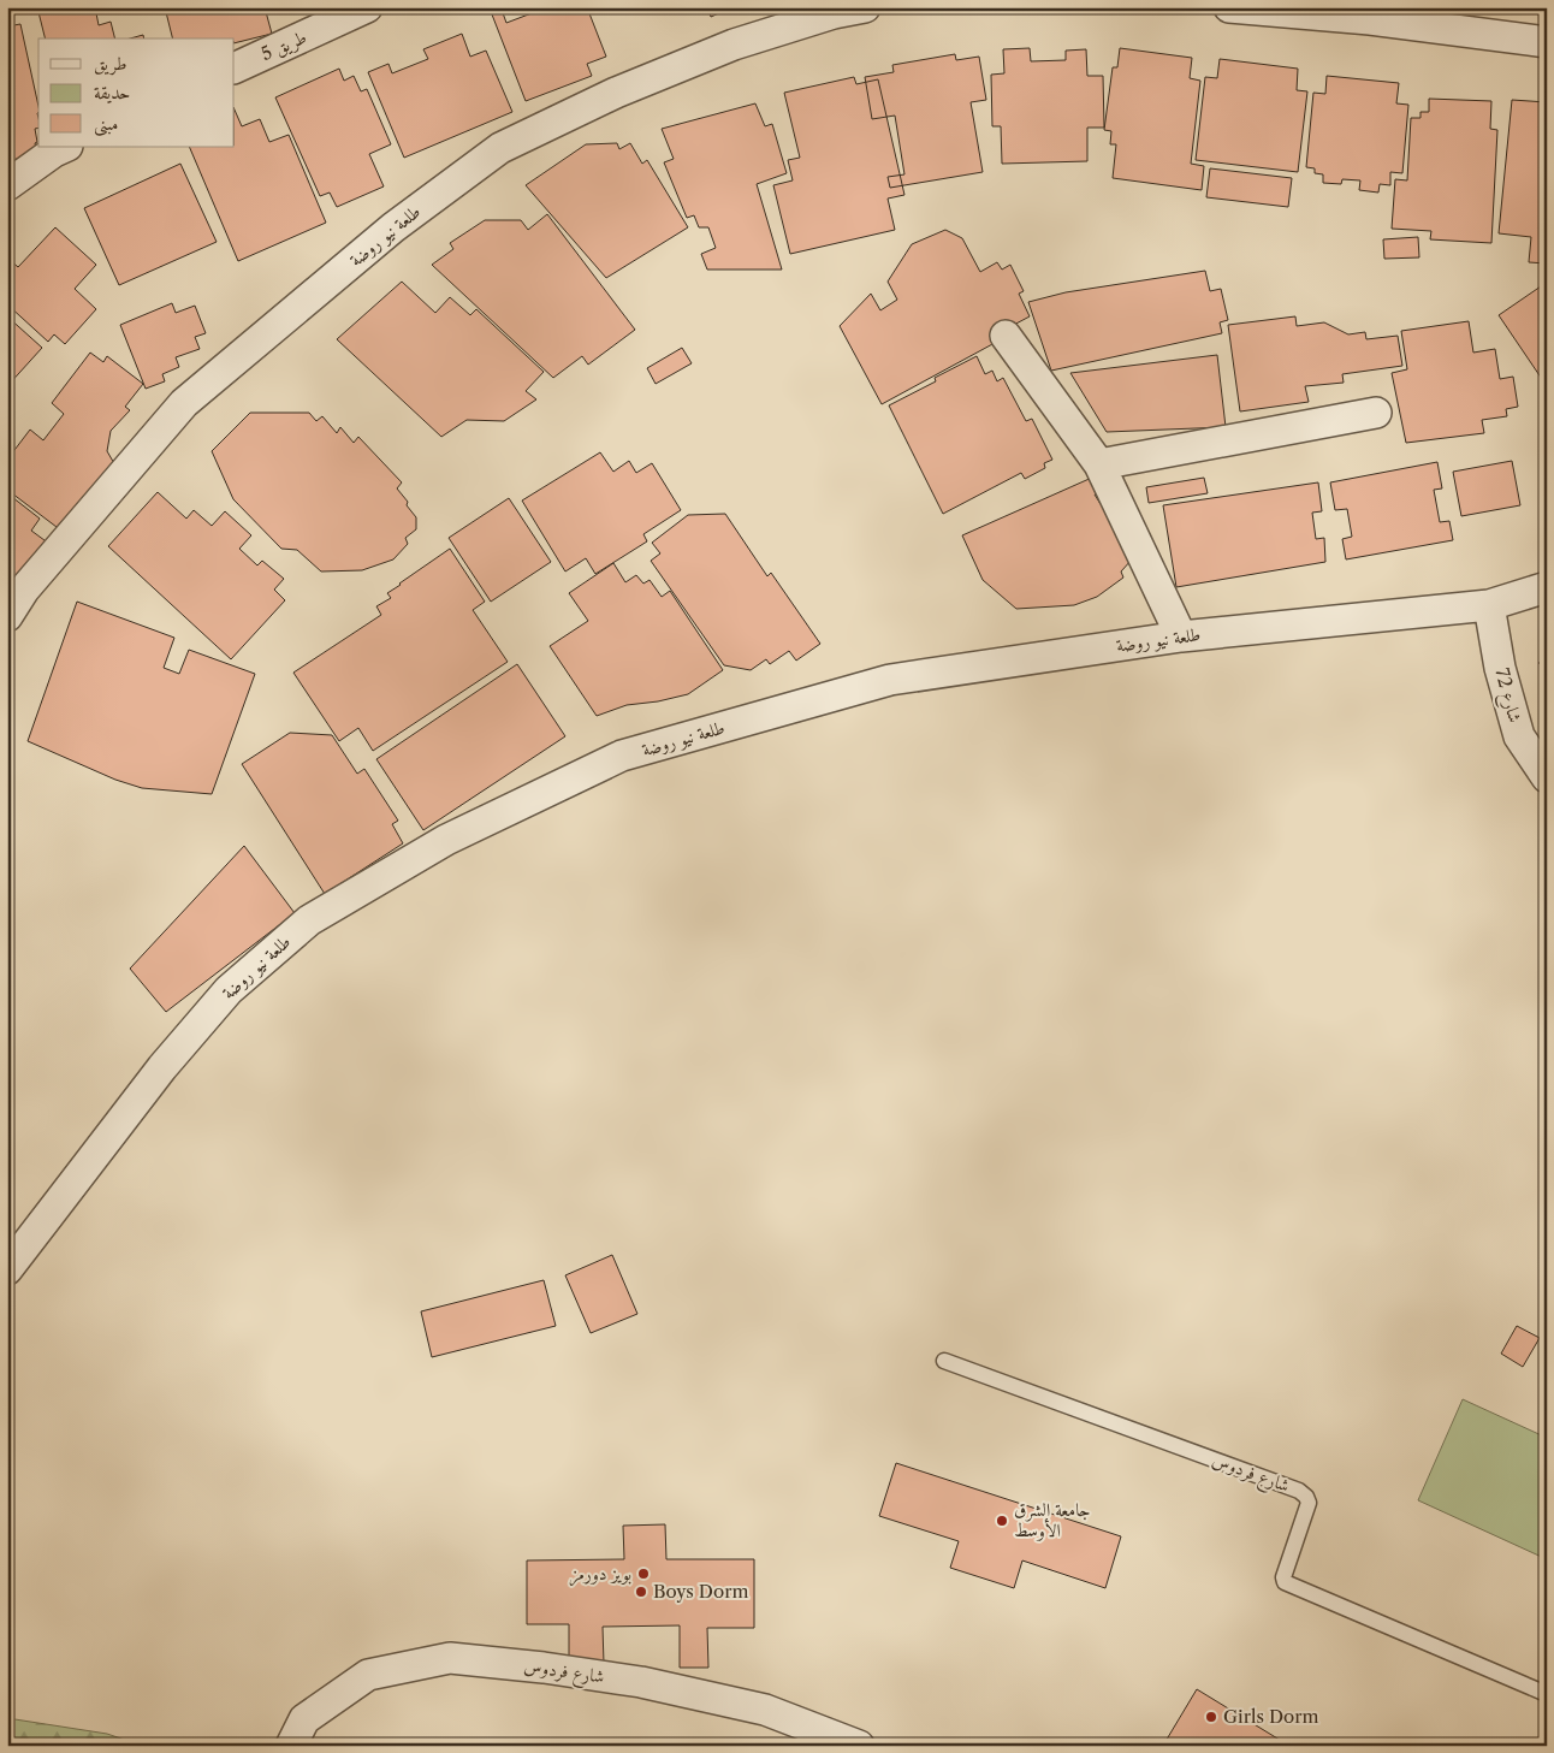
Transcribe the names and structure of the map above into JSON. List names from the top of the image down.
{
  "streets": {
    "street": [
      "طريق 5",
      "طلعة نيو روضة",
      "شارع 72",
      "شارع فردوس"
    ]
  },
  "crossings": [
    ["طلعة نيو روضة", "شارع 72"]
  ],
  "places": [
    "جامعة الشرق الأوسط",
    "بويز دورمز",
    "Boys Dorm",
    "Girls Dorm"
  ],
  "legend": ["طريق", "حديقة", "مبنى"]
}
